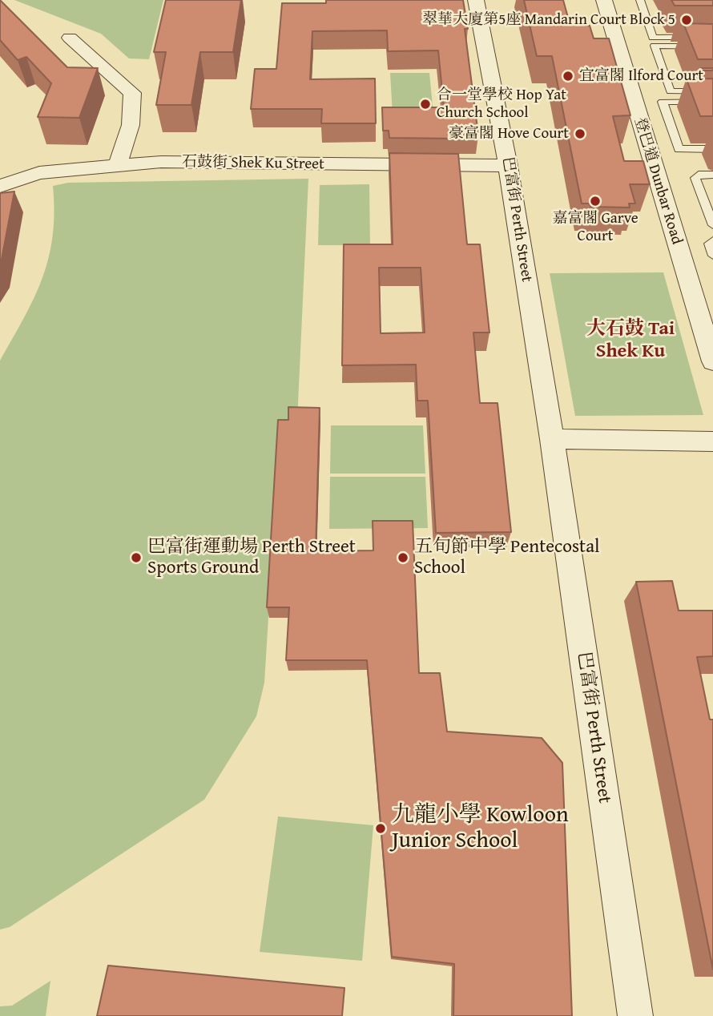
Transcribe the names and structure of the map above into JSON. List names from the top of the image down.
{
  "streets": {
    "street": ["石鼓街 Shek Ku Street", "登巴道 Dunbar Road", "巴富街 Perth Street"]
  },
  "crossings": [
    ["石鼓街 Shek Ku Street", "巴富街 Perth Street"]
  ],
  "districts": ["大石鼓 Tai Shek Ku"],
  "places": [
    "翠華大廈第5座 Mandarin Court Block 5",
    "宜富閣 Ilford Court",
    "合一堂學校 Hop Yat Church School",
    "豪富閣 Hove Court",
    "嘉富閣 Garve Court",
    "巴富街運動場 Perth Street Sports Ground",
    "五旬節中學 Pentecostal School",
    "九龍小學 Kowloon Junior School"
  ]
}
